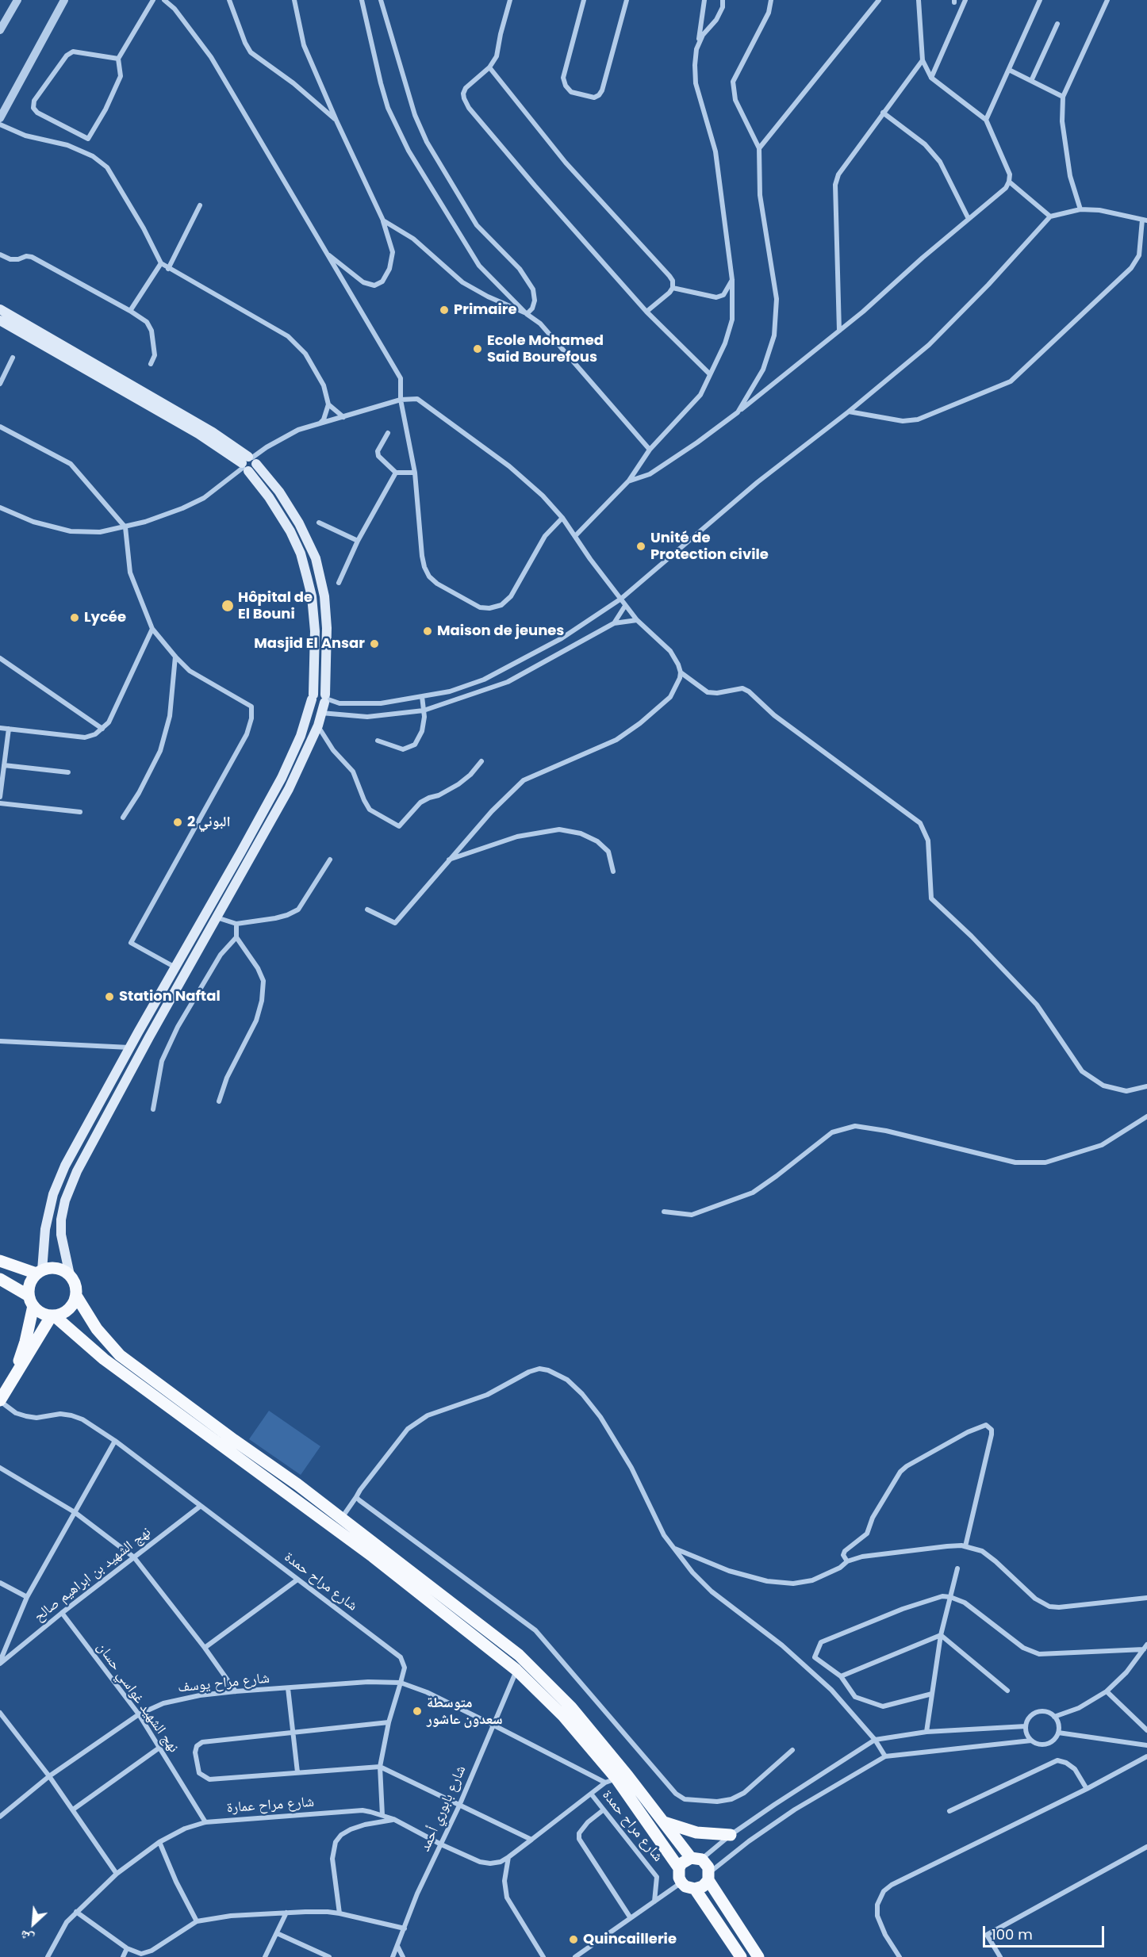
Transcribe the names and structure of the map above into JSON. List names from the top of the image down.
{
  "streets": {
    "street": [
      "نهج الشهيد بن ابراهيم صالح",
      "شارع مراح حمدة",
      "شارع مراح يوسف",
      "نهج الشهيد غواسي حسان",
      "شارع مراح عمارة",
      "شارع بابوري أحمد"
    ]
  },
  "crossings": [
    ["نهج الشهيد بن ابراهيم صالح", "شارع مراح حمدة"],
    ["نهج الشهيد بن ابراهيم صالح", "نهج الشهيد غواسي حسان"],
    ["شارع مراح حمدة", "شارع مراح يوسف"],
    ["شارع مراح حمدة", "شارع مراح عمارة"],
    ["شارع مراح حمدة", "شارع بابوري أحمد"],
    ["شارع مراح يوسف", "نهج الشهيد غواسي حسان"],
    ["نهج الشهيد غواسي حسان", "شارع مراح عمارة"],
    ["شارع مراح عمارة", "شارع بابوري أحمد"]
  ],
  "places": [
    "Primaire",
    "Ecole Mohamed Said Bourefous",
    "Unité de Protection civile",
    "Hôpital de El Bouni",
    "Lycée",
    "Maison de jeunes",
    "Masjid El Ansar",
    "البوني 2",
    "Station Naftal",
    "متوسطة سعدون عاشور",
    "Quincaillerie"
  ],
  "scale_bar": "100 m",
  "north": "bottom left"
}
